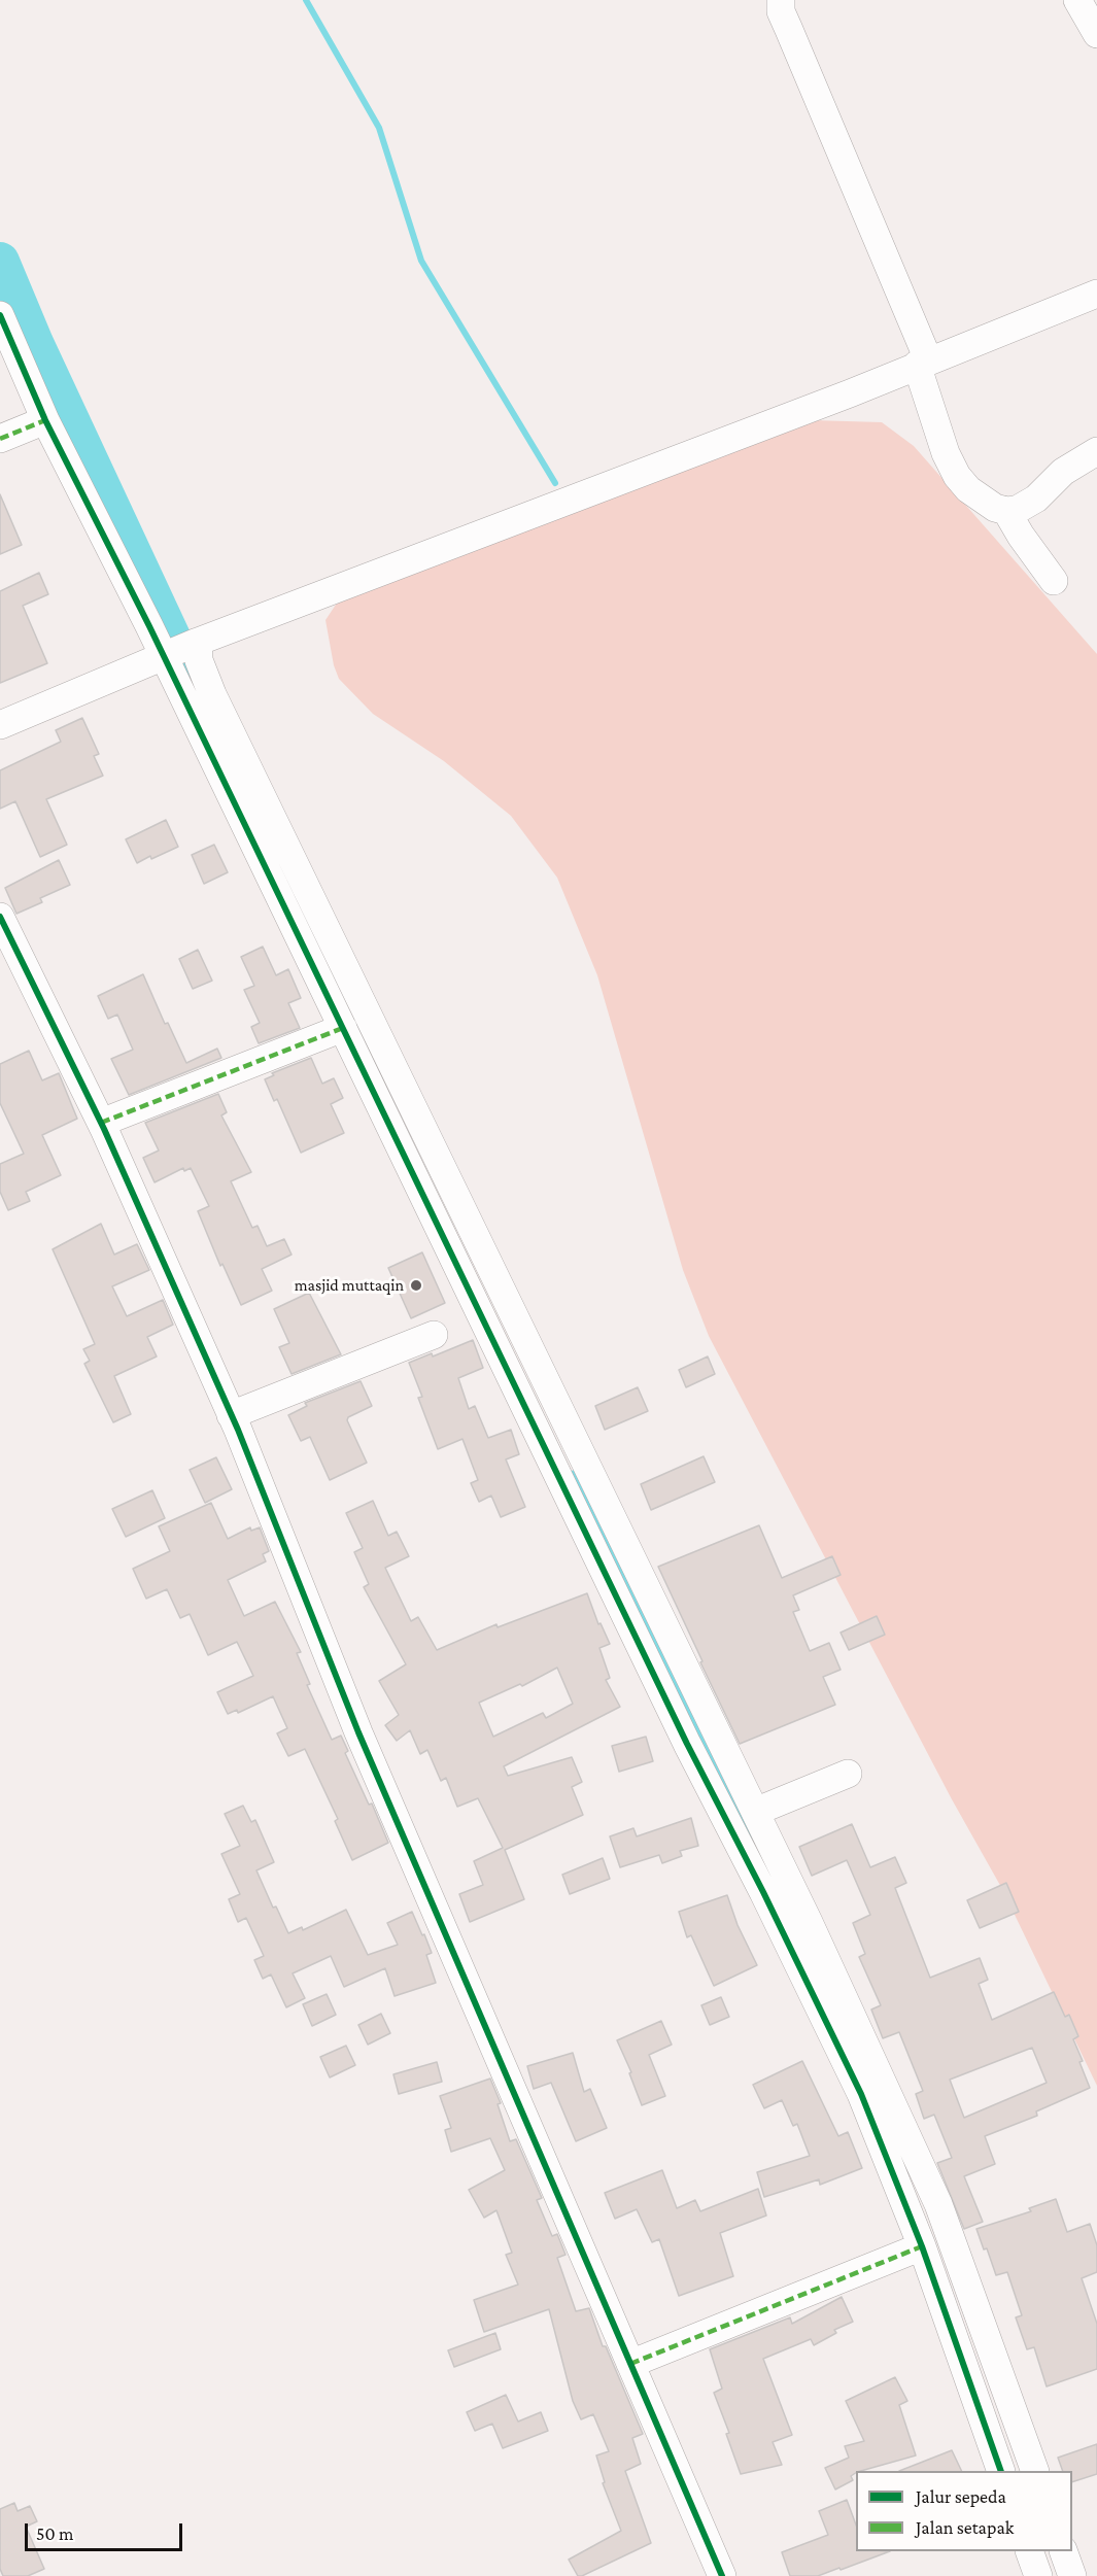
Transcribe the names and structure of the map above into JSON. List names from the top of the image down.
{
  "places": ["masjid muttaqin"],
  "legend": ["Jalur sepeda", "Jalan setapak"],
  "scale_bar": "50 m"
}
